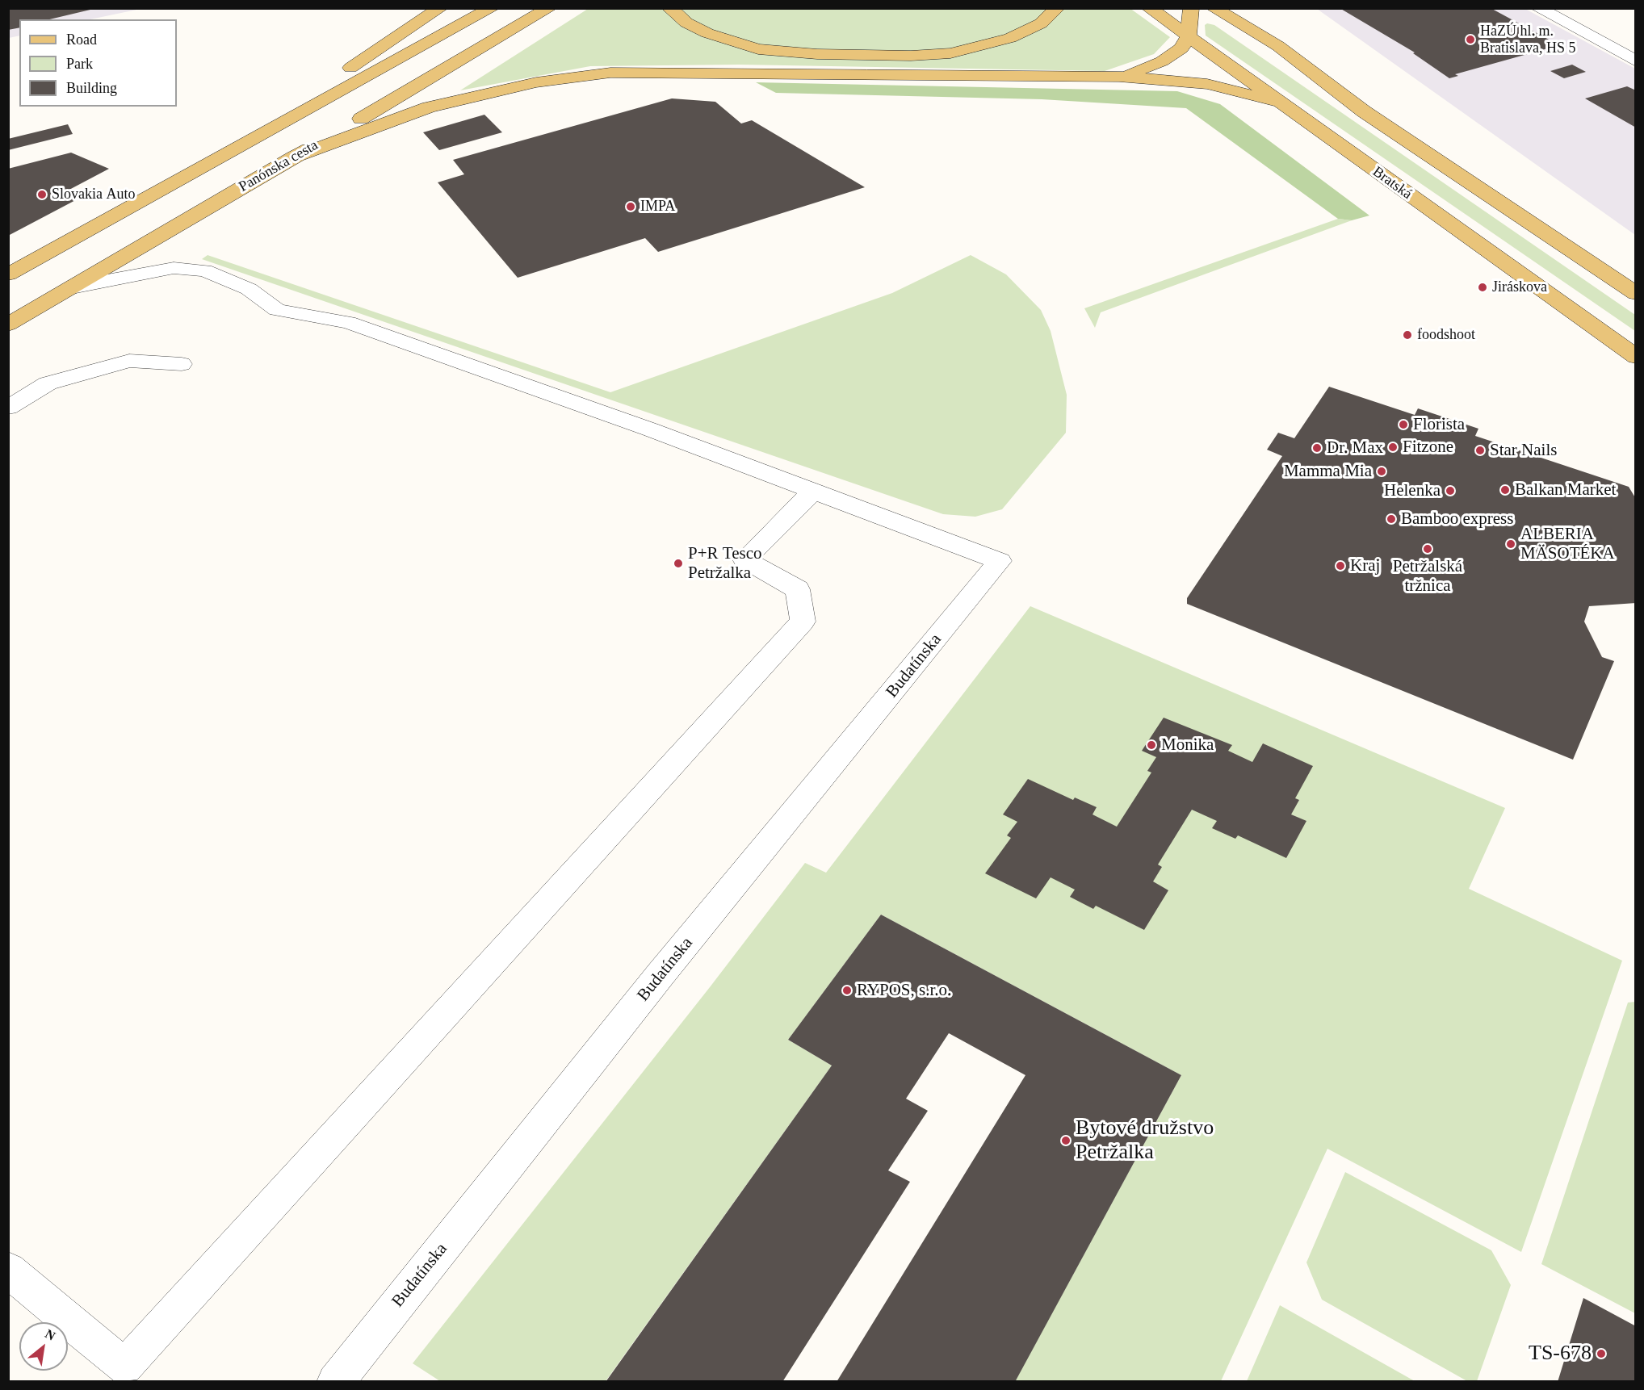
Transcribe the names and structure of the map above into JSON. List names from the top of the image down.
{
  "streets": {
    "main road": ["Panónska cesta", "Bratská"],
    "street": ["Budatínska"]
  },
  "places": [
    "HaZÚ hl. m. Bratislava, HS 5",
    "Slovakia Auto",
    "IMPA",
    "Jiráskova",
    "foodshoot",
    "Florista",
    "Fitzone",
    "Dr. Max",
    "Star Nails",
    "Mamma Mia",
    "Balkan Market",
    "Helenka",
    "Bamboo express",
    "ALBERIA MÄSOTÉKA",
    "Petržalská tržnica",
    "P+R Tesco Petržalka",
    "Kraj",
    "Monika",
    "RYPOS, s.r.o.",
    "Bytové družstvo Petržalka",
    "TS-678"
  ],
  "legend": ["Road", "Park", "Building"],
  "north": "top right"
}
